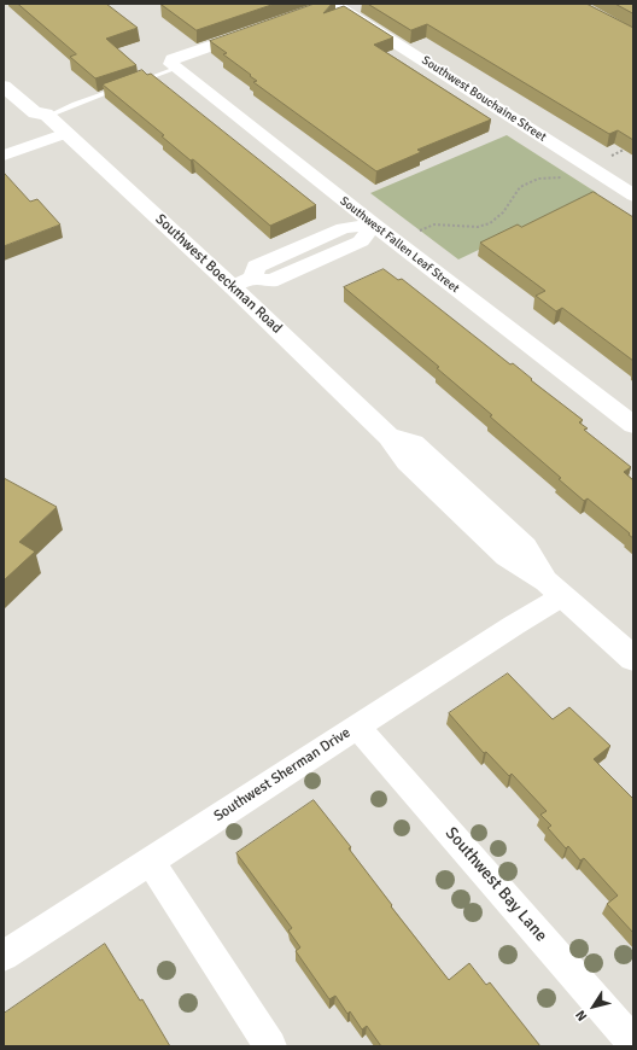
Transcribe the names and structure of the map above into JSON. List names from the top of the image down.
{
  "streets": {
    "main road": ["Southwest Boeckman Road"],
    "street": [
      "Southwest Bouchaine Street",
      "Southwest Fallen Leaf Street",
      "Southwest Sherman Drive",
      "Southwest Bay Lane"
    ]
  },
  "crossings": [
    ["Southwest Boeckman Road", "Southwest Sherman Drive"],
    ["Southwest Sherman Drive", "Southwest Bay Lane"]
  ],
  "north": "bottom left"
}
